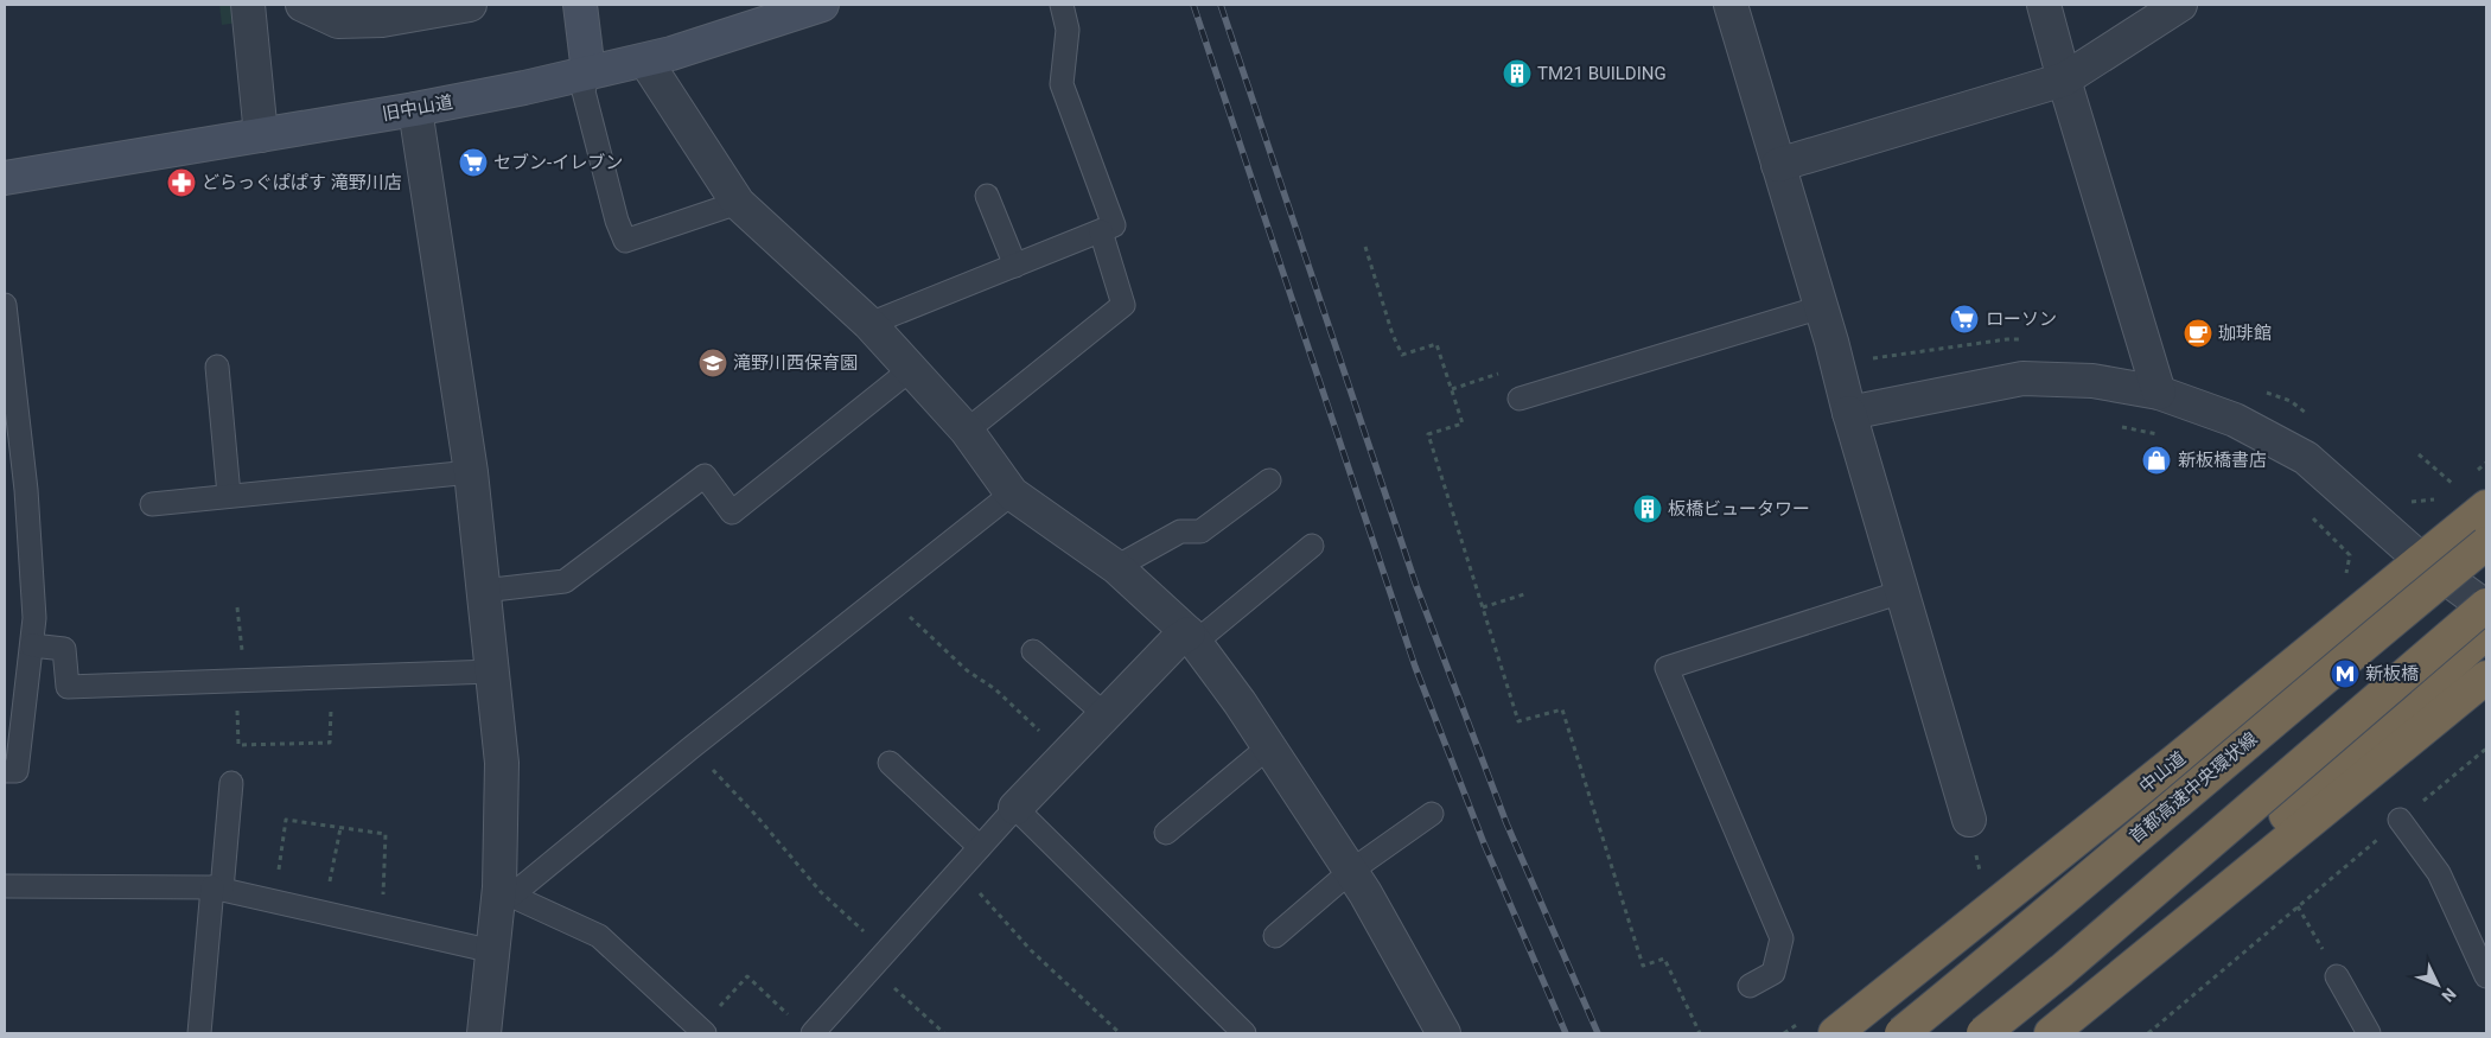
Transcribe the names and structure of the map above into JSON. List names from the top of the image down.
{
  "streets": {
    "highway": ["中山道", "首都高速中央環状線"],
    "street": ["旧中山道"]
  },
  "places": {
    "building": ["TM21 BUILDING", "板橋ビュータワー"],
    "supermarket": ["セブン-イレブン", "ローソン"],
    "pharmacy": ["どらっぐぱぱす 滝野川店"],
    "cafe": ["珈琲館"],
    "school or university": ["滝野川西保育園"],
    "shop": ["新板橋書店"],
    "metro station": ["新板橋"]
  },
  "north": "bottom right"
}
